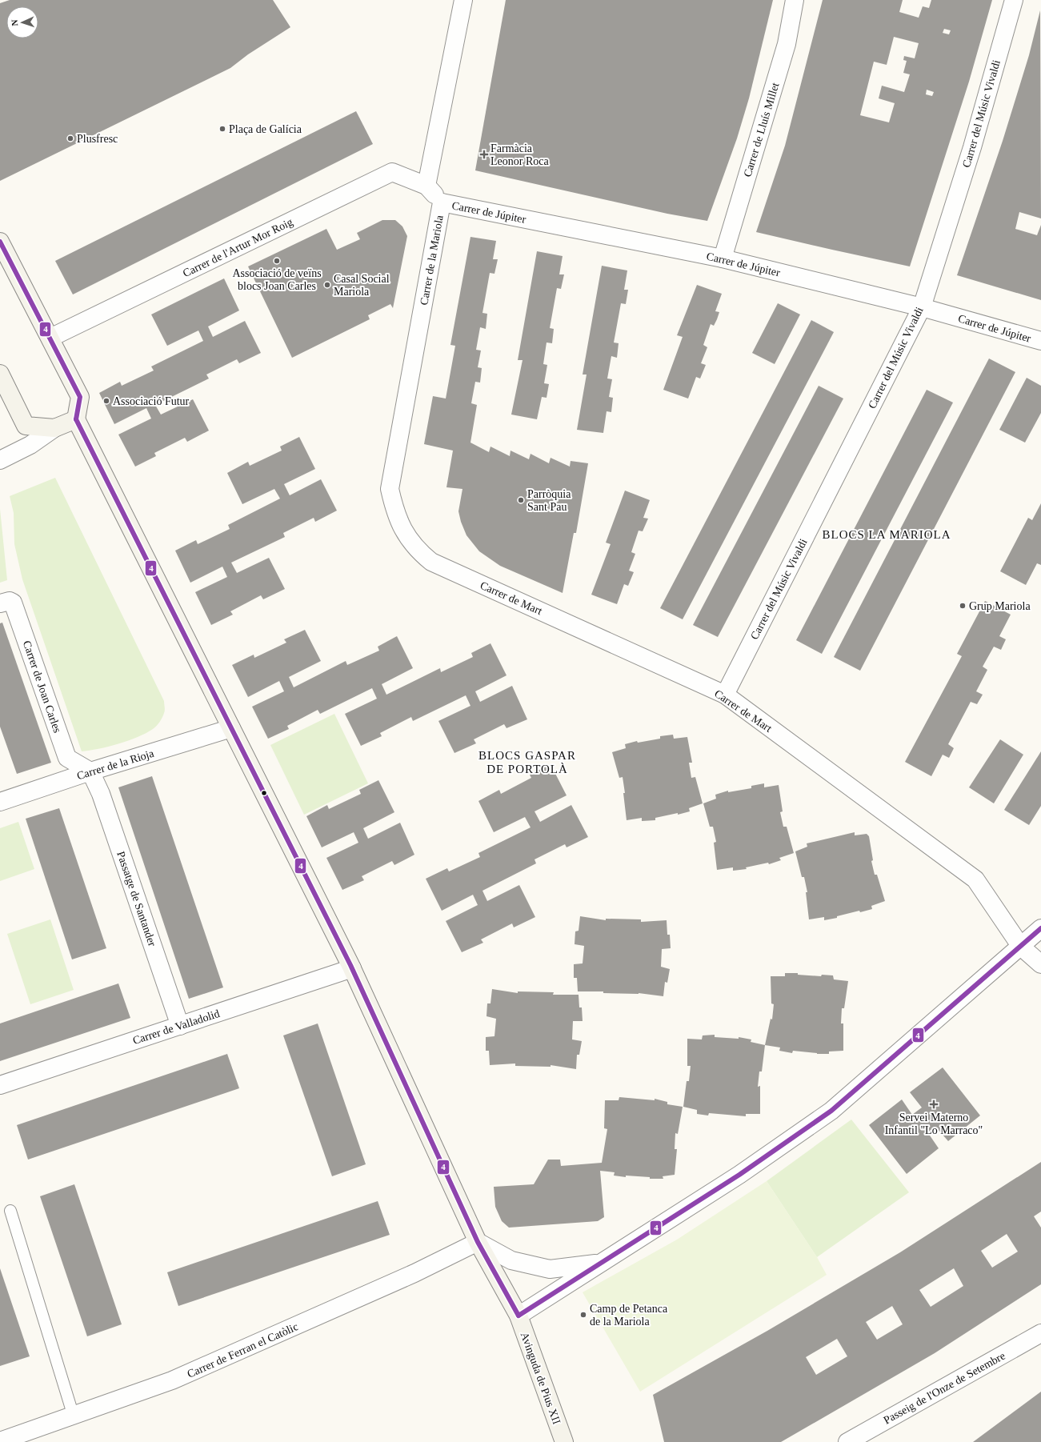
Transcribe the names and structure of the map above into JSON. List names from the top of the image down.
{
  "streets": {
    "street": [
      "Carrer del Músic Vivaldi",
      "Carrer de Lluís Millet",
      "Carrer de Júpiter",
      "Carrer de l'Artur Mor Roig",
      "Carrer de la Mariola",
      "Carrer de Mart",
      "Carrer de Joan Carles",
      "Carrer de la Rioja",
      "Passatge de Santander",
      "Carrer de Valladolid",
      "Carrer de Ferran el Catòlic",
      "Avinguda de Pius XII",
      "Passeig de l'Onze de Setembre"
    ]
  },
  "crossings": [
    ["Carrer del Músic Vivaldi", "Carrer de Júpiter"],
    ["Carrer del Músic Vivaldi", "Carrer de Mart"],
    ["Carrer de Lluís Millet", "Carrer de Júpiter"],
    ["Carrer de Júpiter", "Carrer de la Mariola"],
    ["Carrer de l'Artur Mor Roig", "Carrer de la Mariola"],
    ["Carrer de la Mariola", "Carrer de Mart"],
    ["Carrer de Joan Carles", "Carrer de la Rioja"],
    ["Carrer de Joan Carles", "Passatge de Santander"],
    ["Carrer de la Rioja", "Passatge de Santander"],
    ["Carrer de la Rioja", "Avinguda de Pius XII"],
    ["Passatge de Santander", "Carrer de Valladolid"],
    ["Carrer de Valladolid", "Avinguda de Pius XII"],
    ["Carrer de Ferran el Catòlic", "Avinguda de Pius XII"]
  ],
  "districts": ["BLOCS LA MARIOLA", "BLOCS GASPAR DE PORTOLÀ"],
  "places": {
    "other": [
      "Plaça de Galícia",
      "Plusfresc",
      "Associació de veïns blocs Joan Carles",
      "Casal Social Mariola",
      "Associació Futur",
      "Parròquia Sant Pau",
      "Grup Mariola",
      "Camp de Petanca de la Mariola"
    ],
    "health": ["Farmàcia Leonor Roca", "Servei Materno Infantil \"Lo Marraco\""]
  },
  "lines": ["transit line 4"],
  "north": "left"
}
